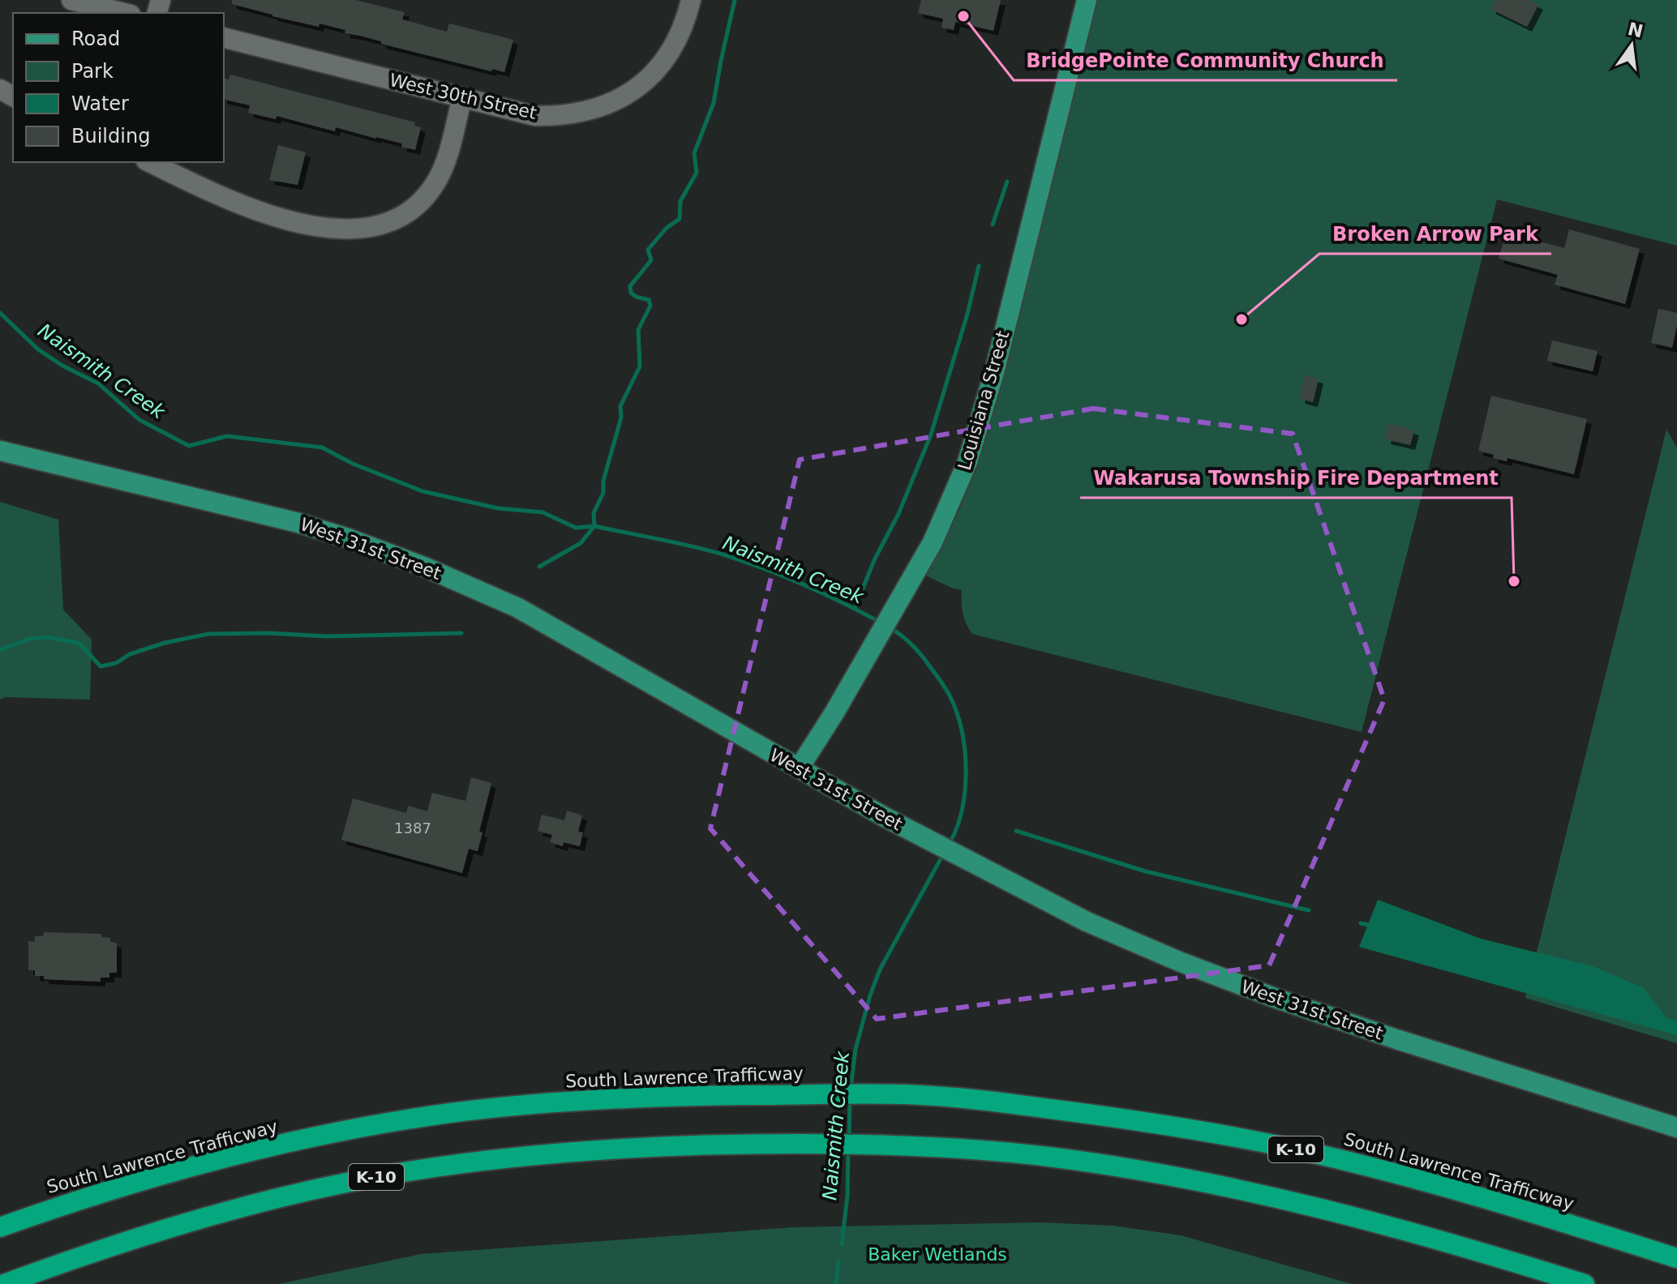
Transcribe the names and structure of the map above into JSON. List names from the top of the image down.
{
  "streets": {
    "highway": ["South Lawrence Trafficway", "K-10"],
    "main road": ["Louisiana Street", "West 31st Street"],
    "street": ["West 30th Street"]
  },
  "crossings": [
    ["Louisiana Street", "West 31st Street"]
  ],
  "water": ["Naismith Creek"],
  "parks": ["Baker Wetlands"],
  "places": ["BridgePointe Community Church", "Broken Arrow Park", "Wakarusa Township Fire Department"],
  "house_numbers": ["1387"],
  "legend": [
    "Road",
    "Park",
    "Water",
    "Building"
  ],
  "north": "top"
}
